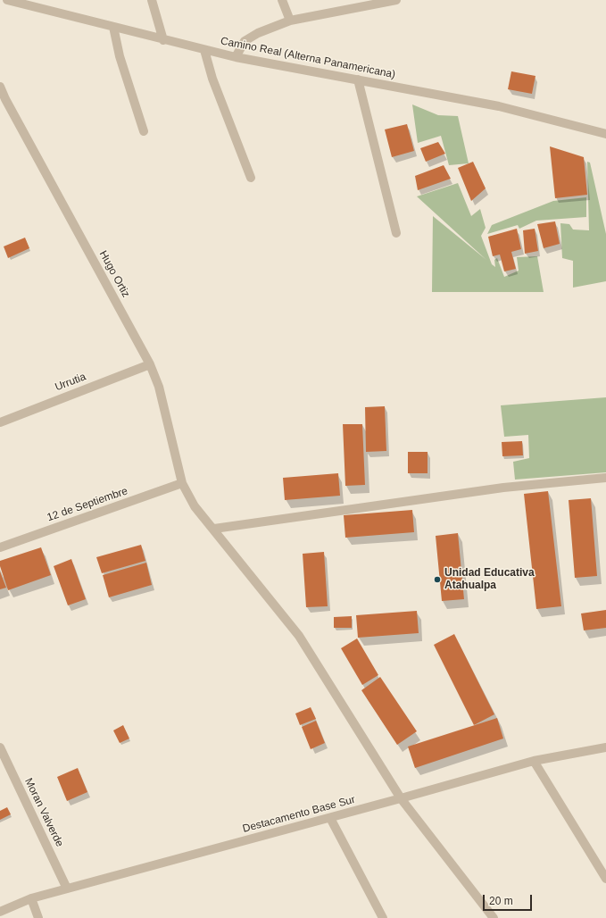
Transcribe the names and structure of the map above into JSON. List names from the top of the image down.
{
  "streets": {
    "street": [
      "Camino Real (Alterna Panamericana)",
      "Hugo Ortiz",
      "Urrutia",
      "12 de Septiembre",
      "Moran Valverde",
      "Destacamento Base Sur"
    ]
  },
  "crossings": [
    ["Hugo Ortiz", "Urrutia"],
    ["Hugo Ortiz", "12 de Septiembre"],
    ["Hugo Ortiz", "Destacamento Base Sur"],
    ["Moran Valverde", "Destacamento Base Sur"]
  ],
  "places": ["Unidad Educativa Atahualpa"],
  "scale_bar": "20 m"
}
